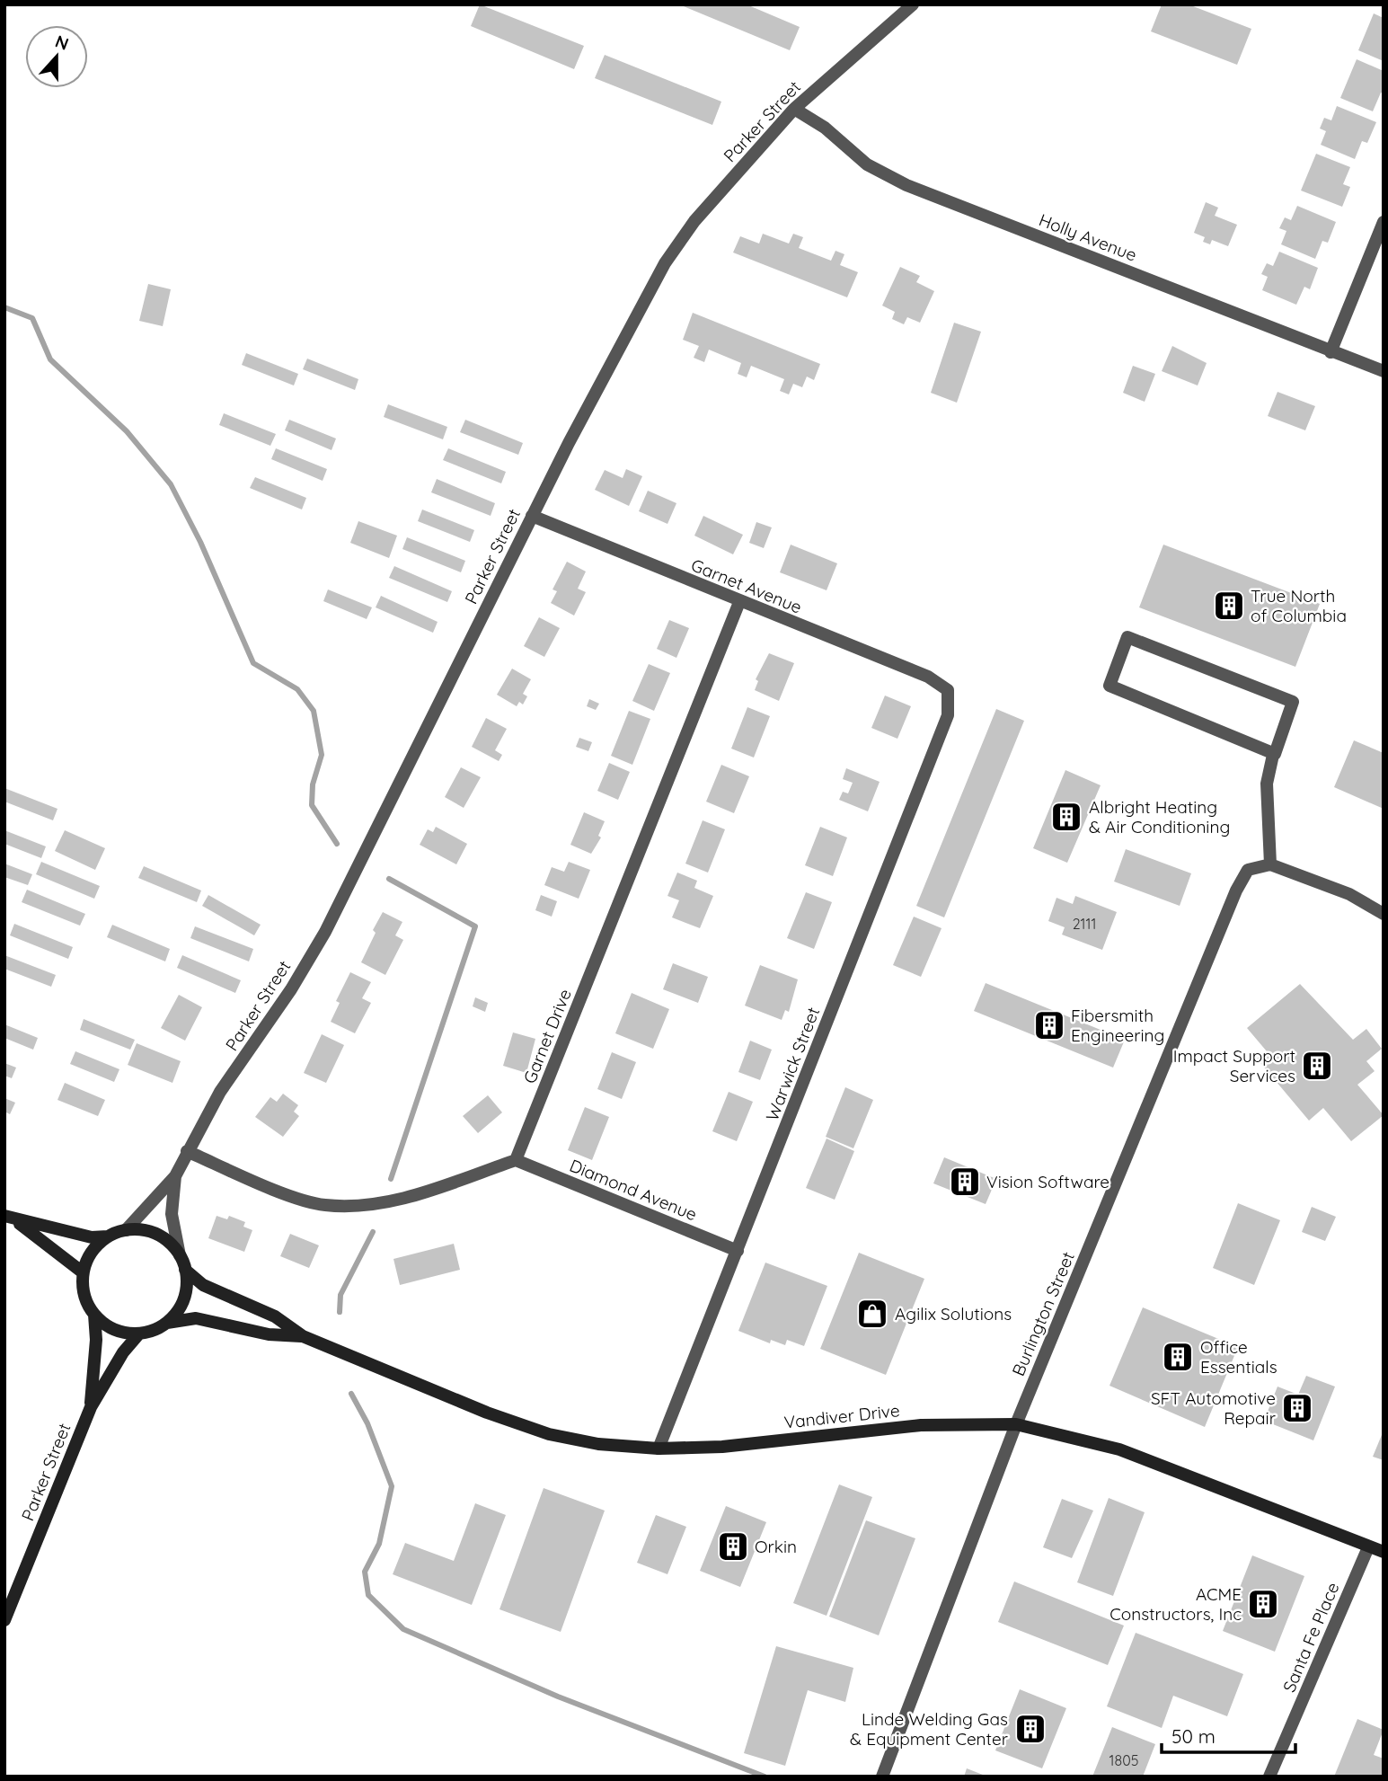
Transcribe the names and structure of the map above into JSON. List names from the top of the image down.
{
  "streets": {
    "main road": ["Parker Street", "Vandiver Drive"],
    "street": [
      "Holly Avenue",
      "Garnet Avenue",
      "Garnet Drive",
      "Warwick Street",
      "Diamond Avenue",
      "Burlington Street",
      "Santa Fe Place"
    ]
  },
  "crossings": [
    ["Parker Street", "Holly Avenue"],
    ["Parker Street", "Garnet Avenue"],
    ["Parker Street", "Vandiver Drive"],
    ["Garnet Avenue", "Garnet Drive"],
    ["Garnet Avenue", "Warwick Street"],
    ["Garnet Drive", "Diamond Avenue"],
    ["Warwick Street", "Diamond Avenue"],
    ["Warwick Street", "Vandiver Drive"],
    ["Burlington Street", "Vandiver Drive"],
    ["Vandiver Drive", "Santa Fe Place"]
  ],
  "places": {
    "building": [
      "True North of Columbia",
      "Albright Heating & Air Conditioning",
      "Fibersmith Engineering",
      "Impact Support Services",
      "Vision Software",
      "Office Essentials",
      "SFT Automotive Repair",
      "Orkin",
      "ACME Constructors, Inc",
      "Linde Welding Gas & Equipment Center"
    ],
    "shop": ["Agilix Solutions"]
  },
  "house_numbers": ["2111", "1805"],
  "scale_bar": "50 m",
  "north": "top"
}
